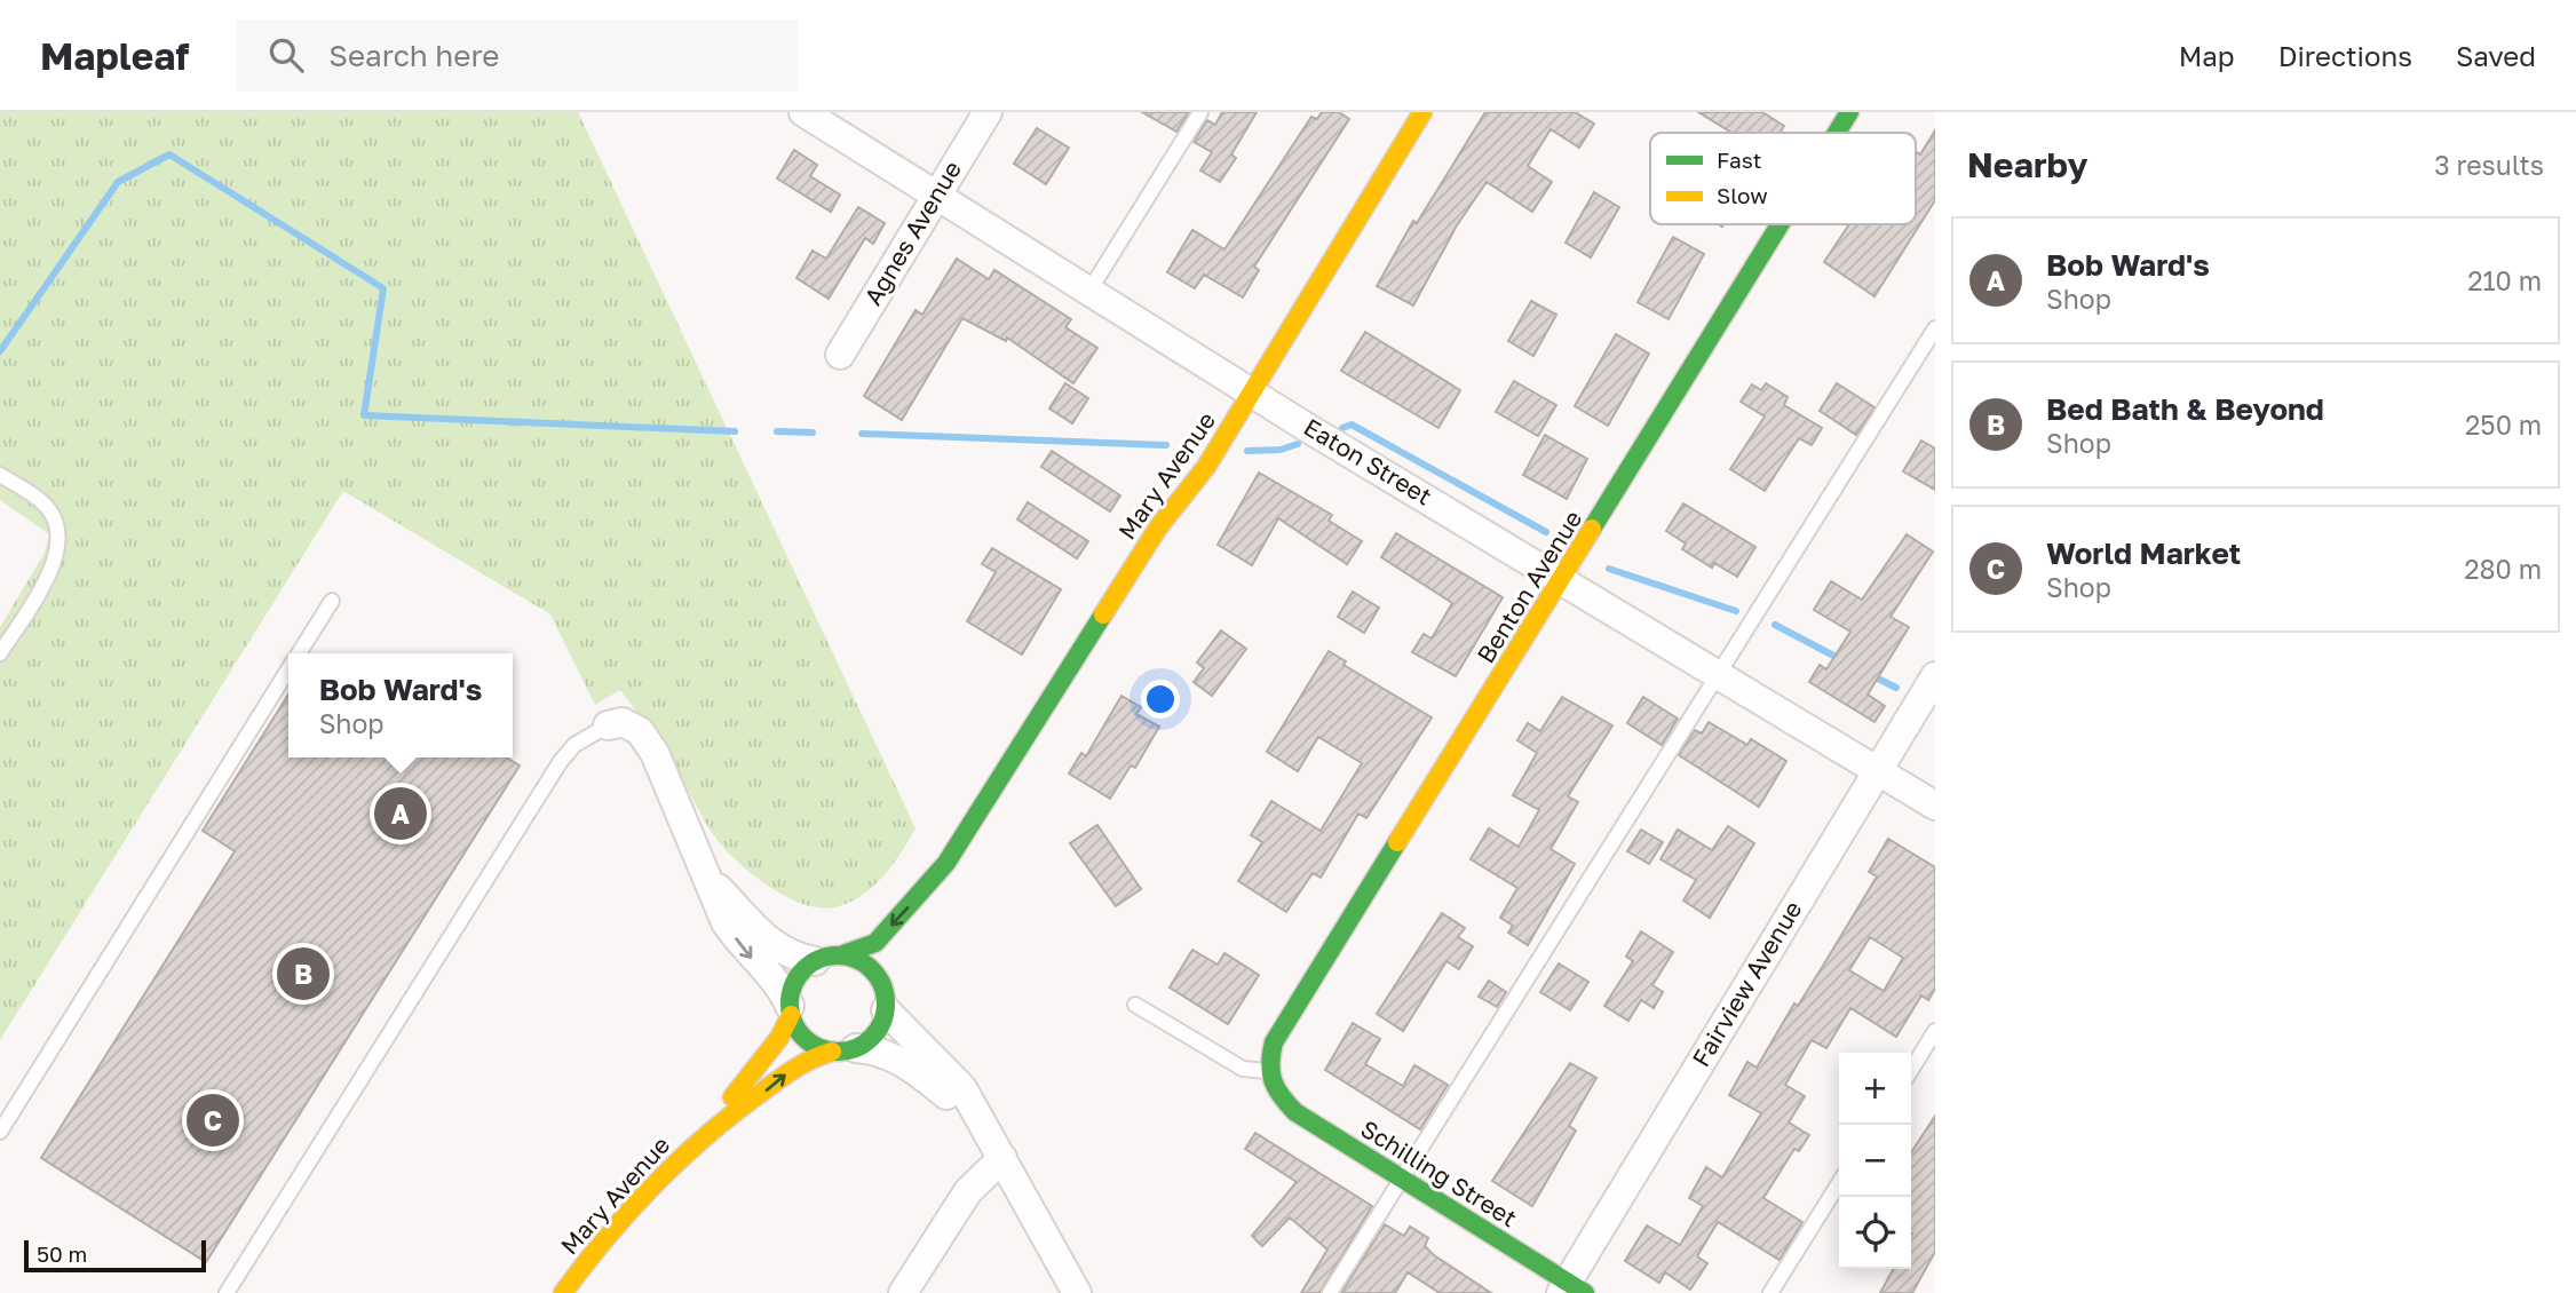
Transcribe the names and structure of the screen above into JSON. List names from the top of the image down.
{
  "streets": {
    "street": [
      "Agnes Avenue",
      "Eaton Street",
      "Mary Avenue",
      "Benton Avenue",
      "Fairview Avenue",
      "Schilling Street"
    ]
  },
  "crossings": [
    ["Agnes Avenue", "Eaton Street"],
    ["Eaton Street", "Mary Avenue"],
    ["Eaton Street", "Benton Avenue"],
    ["Eaton Street", "Fairview Avenue"],
    ["Benton Avenue", "Schilling Street"],
    ["Fairview Avenue", "Schilling Street"]
  ],
  "legend": ["Fast", "Slow"],
  "scale_bar": "50 m",
  "page": {
    "header": "Mapleaf",
    "search": "Search here",
    "nav": ["Map", "Directions", "Saved"],
    "heading": ["Nearby", "3 results"],
    "list": [
      {
        "mark": "A",
        "name": "Bob Ward's",
        "note": "Shop",
        "value": "210 m"
      },
      {
        "mark": "B",
        "name": "Bed Bath & Beyond",
        "note": "Shop",
        "value": "250 m"
      },
      {
        "mark": "C",
        "name": "World Market",
        "note": "Shop",
        "value": "280 m"
      }
    ],
    "popup": ["Bob Ward's", "Shop"],
    "pins": ["A", "B", "C"],
    "map_buttons": ["+", "−"],
    "scale": "50 m"
  }
}
